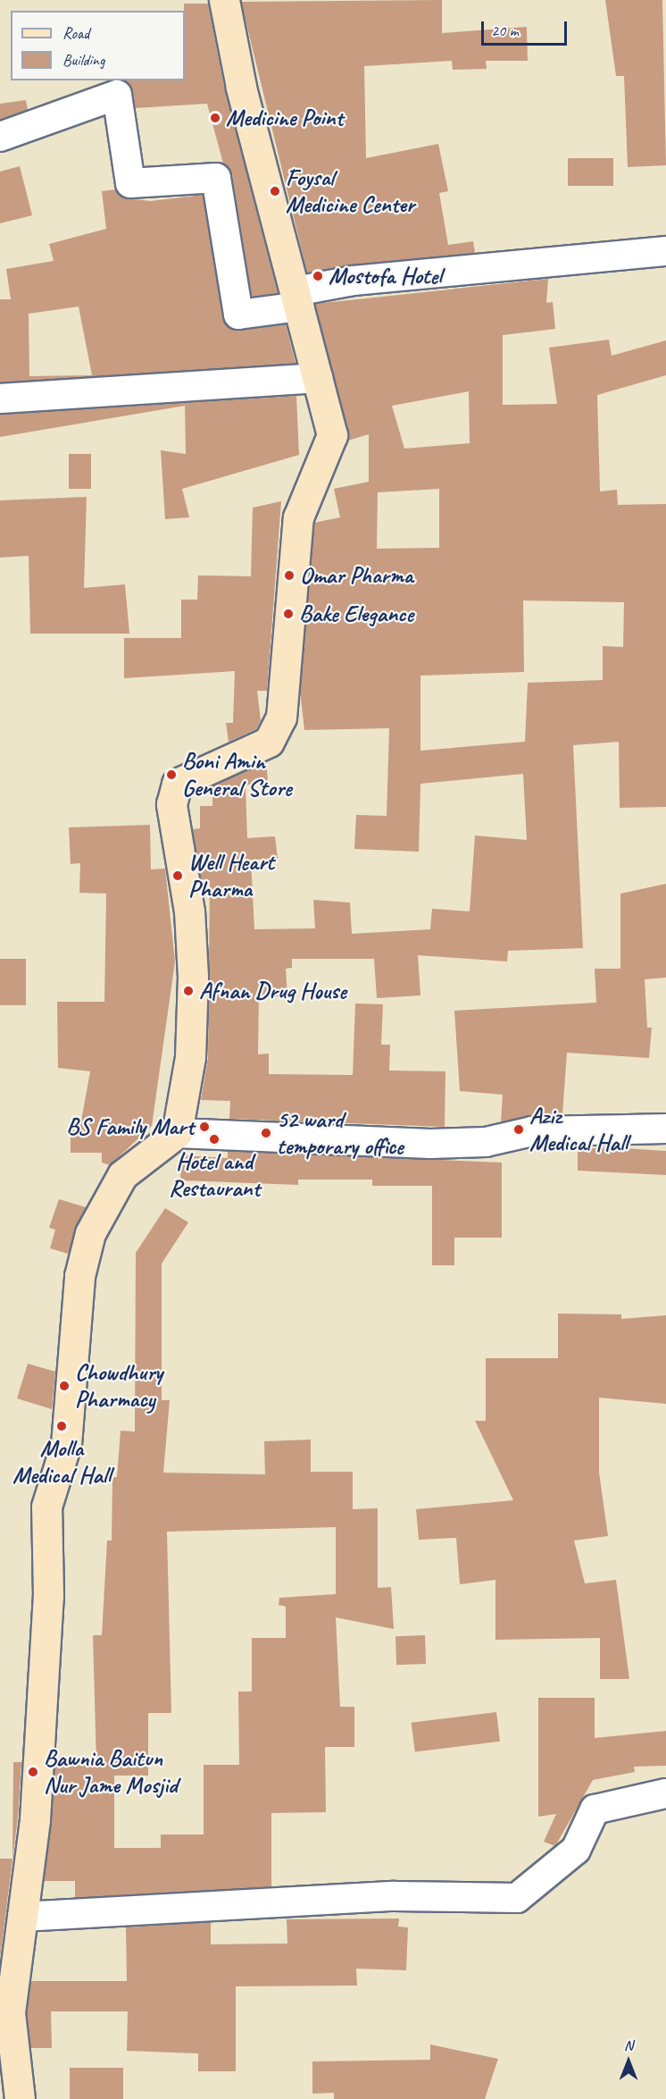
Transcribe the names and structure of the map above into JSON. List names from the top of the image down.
{
  "places": [
    "Medicine Point",
    "Foysal Medicine Center",
    "Mostofa Hotel",
    "Omar Pharma",
    "Bake Elegance",
    "Boni Amin General Store",
    "Well Heart Pharma",
    "Afnan Drug House",
    "BS Family Mart",
    "Aziz Medical Hall",
    "52 ward temporary office",
    "Hotel and Restaurant",
    "Chowdhury Pharmacy",
    "Molla Medical Hall",
    "Bawnia Baitun Nur Jame Mosjid"
  ],
  "legend": ["Road", "Building"],
  "scale_bar": "20 m",
  "north": "top"
}
